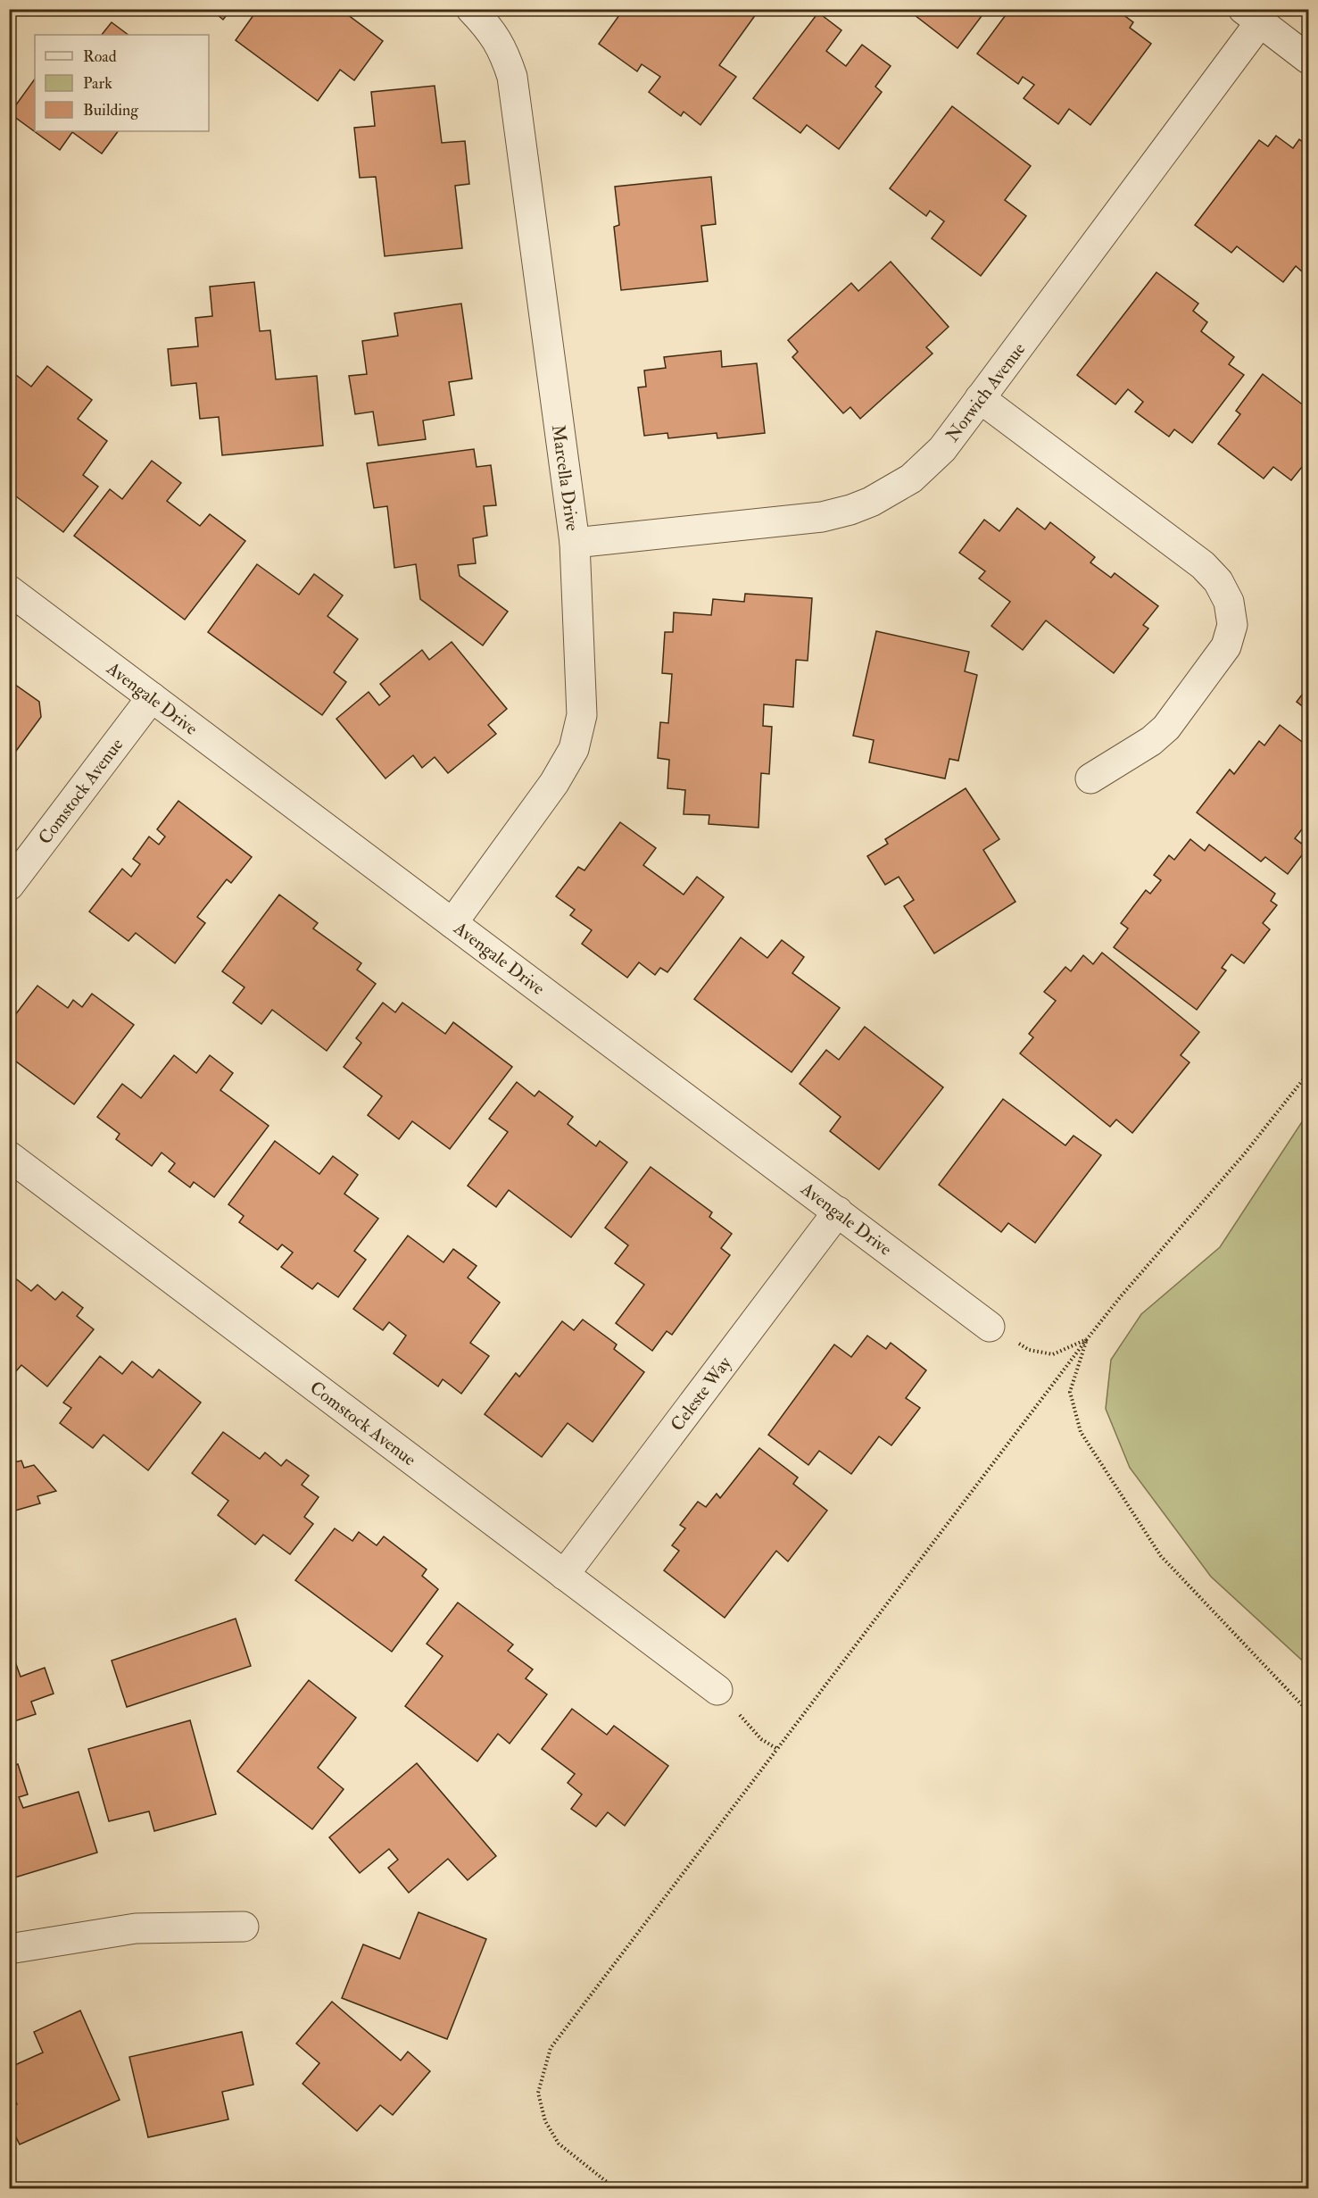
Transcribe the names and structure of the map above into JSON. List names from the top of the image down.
{
  "streets": {
    "street": [
      "Norwich Avenue",
      "Marcella Drive",
      "Avengale Drive",
      "Comstock Avenue",
      "Celeste Way"
    ]
  },
  "crossings": [
    ["Norwich Avenue", "Marcella Drive"],
    ["Marcella Drive", "Avengale Drive"],
    ["Avengale Drive", "Comstock Avenue"],
    ["Avengale Drive", "Celeste Way"],
    ["Comstock Avenue", "Celeste Way"]
  ],
  "legend": ["Road", "Park", "Building"]
}
